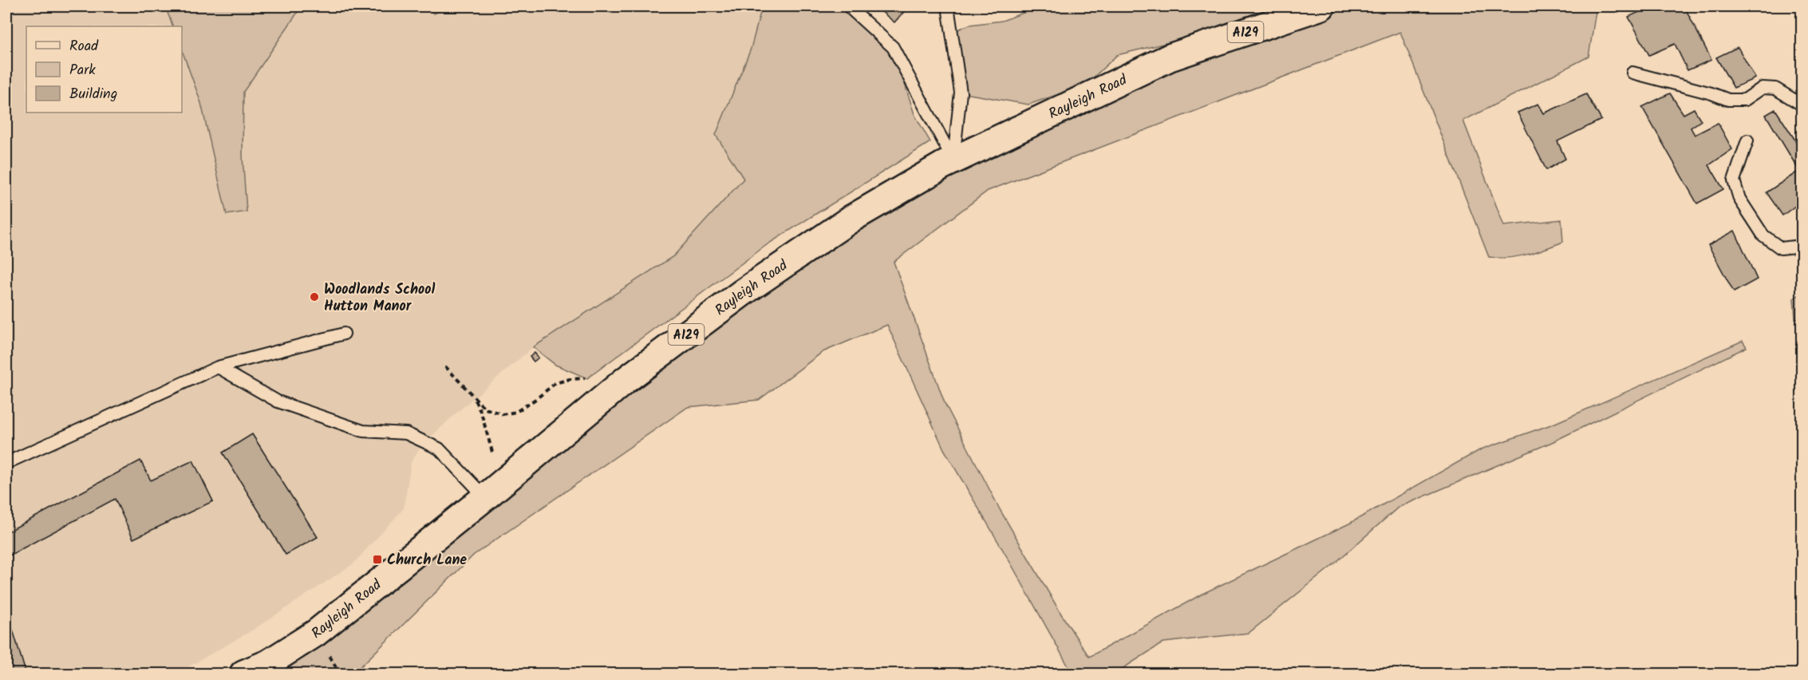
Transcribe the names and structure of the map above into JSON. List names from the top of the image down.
{
  "streets": {
    "main road": ["A129", "Rayleigh Road"]
  },
  "places": {
    "other": ["Woodlands School Hutton Manor"],
    "transit": ["Church Lane"]
  },
  "legend": ["Road", "Park", "Building"]
}
